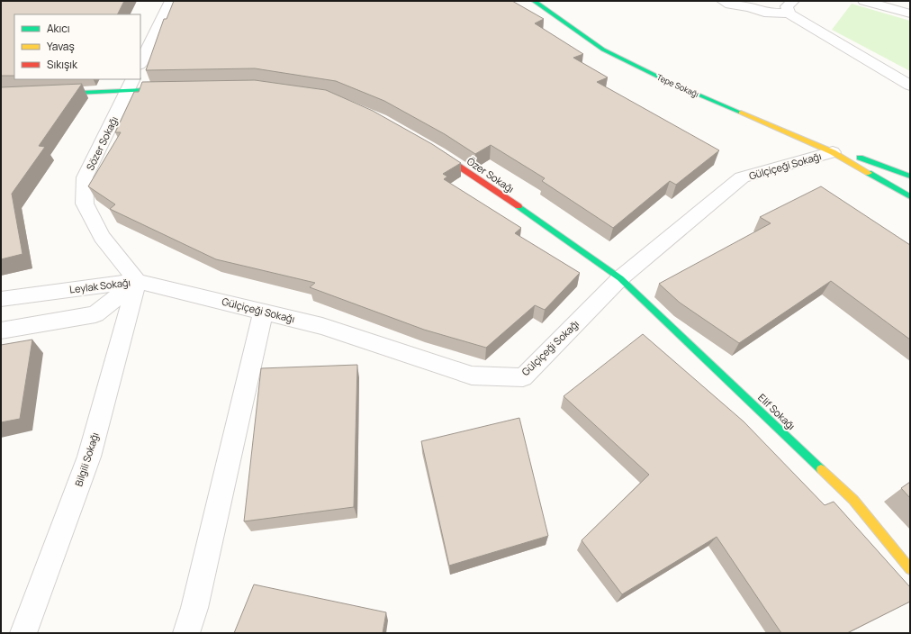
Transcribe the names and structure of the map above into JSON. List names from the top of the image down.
{
  "streets": {
    "street": [
      "Tepe Sokağı",
      "Sözer Sokağı",
      "Gülçiçeği Sokağı",
      "Özer Sokağı",
      "Leylak Sokağı",
      "Elif Sokağı",
      "Bilgili Sokağı"
    ]
  },
  "crossings": [
    ["Tepe Sokağı", "Gülçiçeği Sokağı"],
    ["Sözer Sokağı", "Gülçiçeği Sokağı"],
    ["Sözer Sokağı", "Leylak Sokağı"],
    ["Sözer Sokağı", "Bilgili Sokağı"],
    ["Gülçiçeği Sokağı", "Özer Sokağı"],
    ["Gülçiçeği Sokağı", "Leylak Sokağı"],
    ["Gülçiçeği Sokağı", "Elif Sokağı"],
    ["Gülçiçeği Sokağı", "Bilgili Sokağı"],
    ["Özer Sokağı", "Elif Sokağı"],
    ["Leylak Sokağı", "Bilgili Sokağı"]
  ],
  "legend": ["Akıcı", "Yavaş", "Sıkışık"]
}
